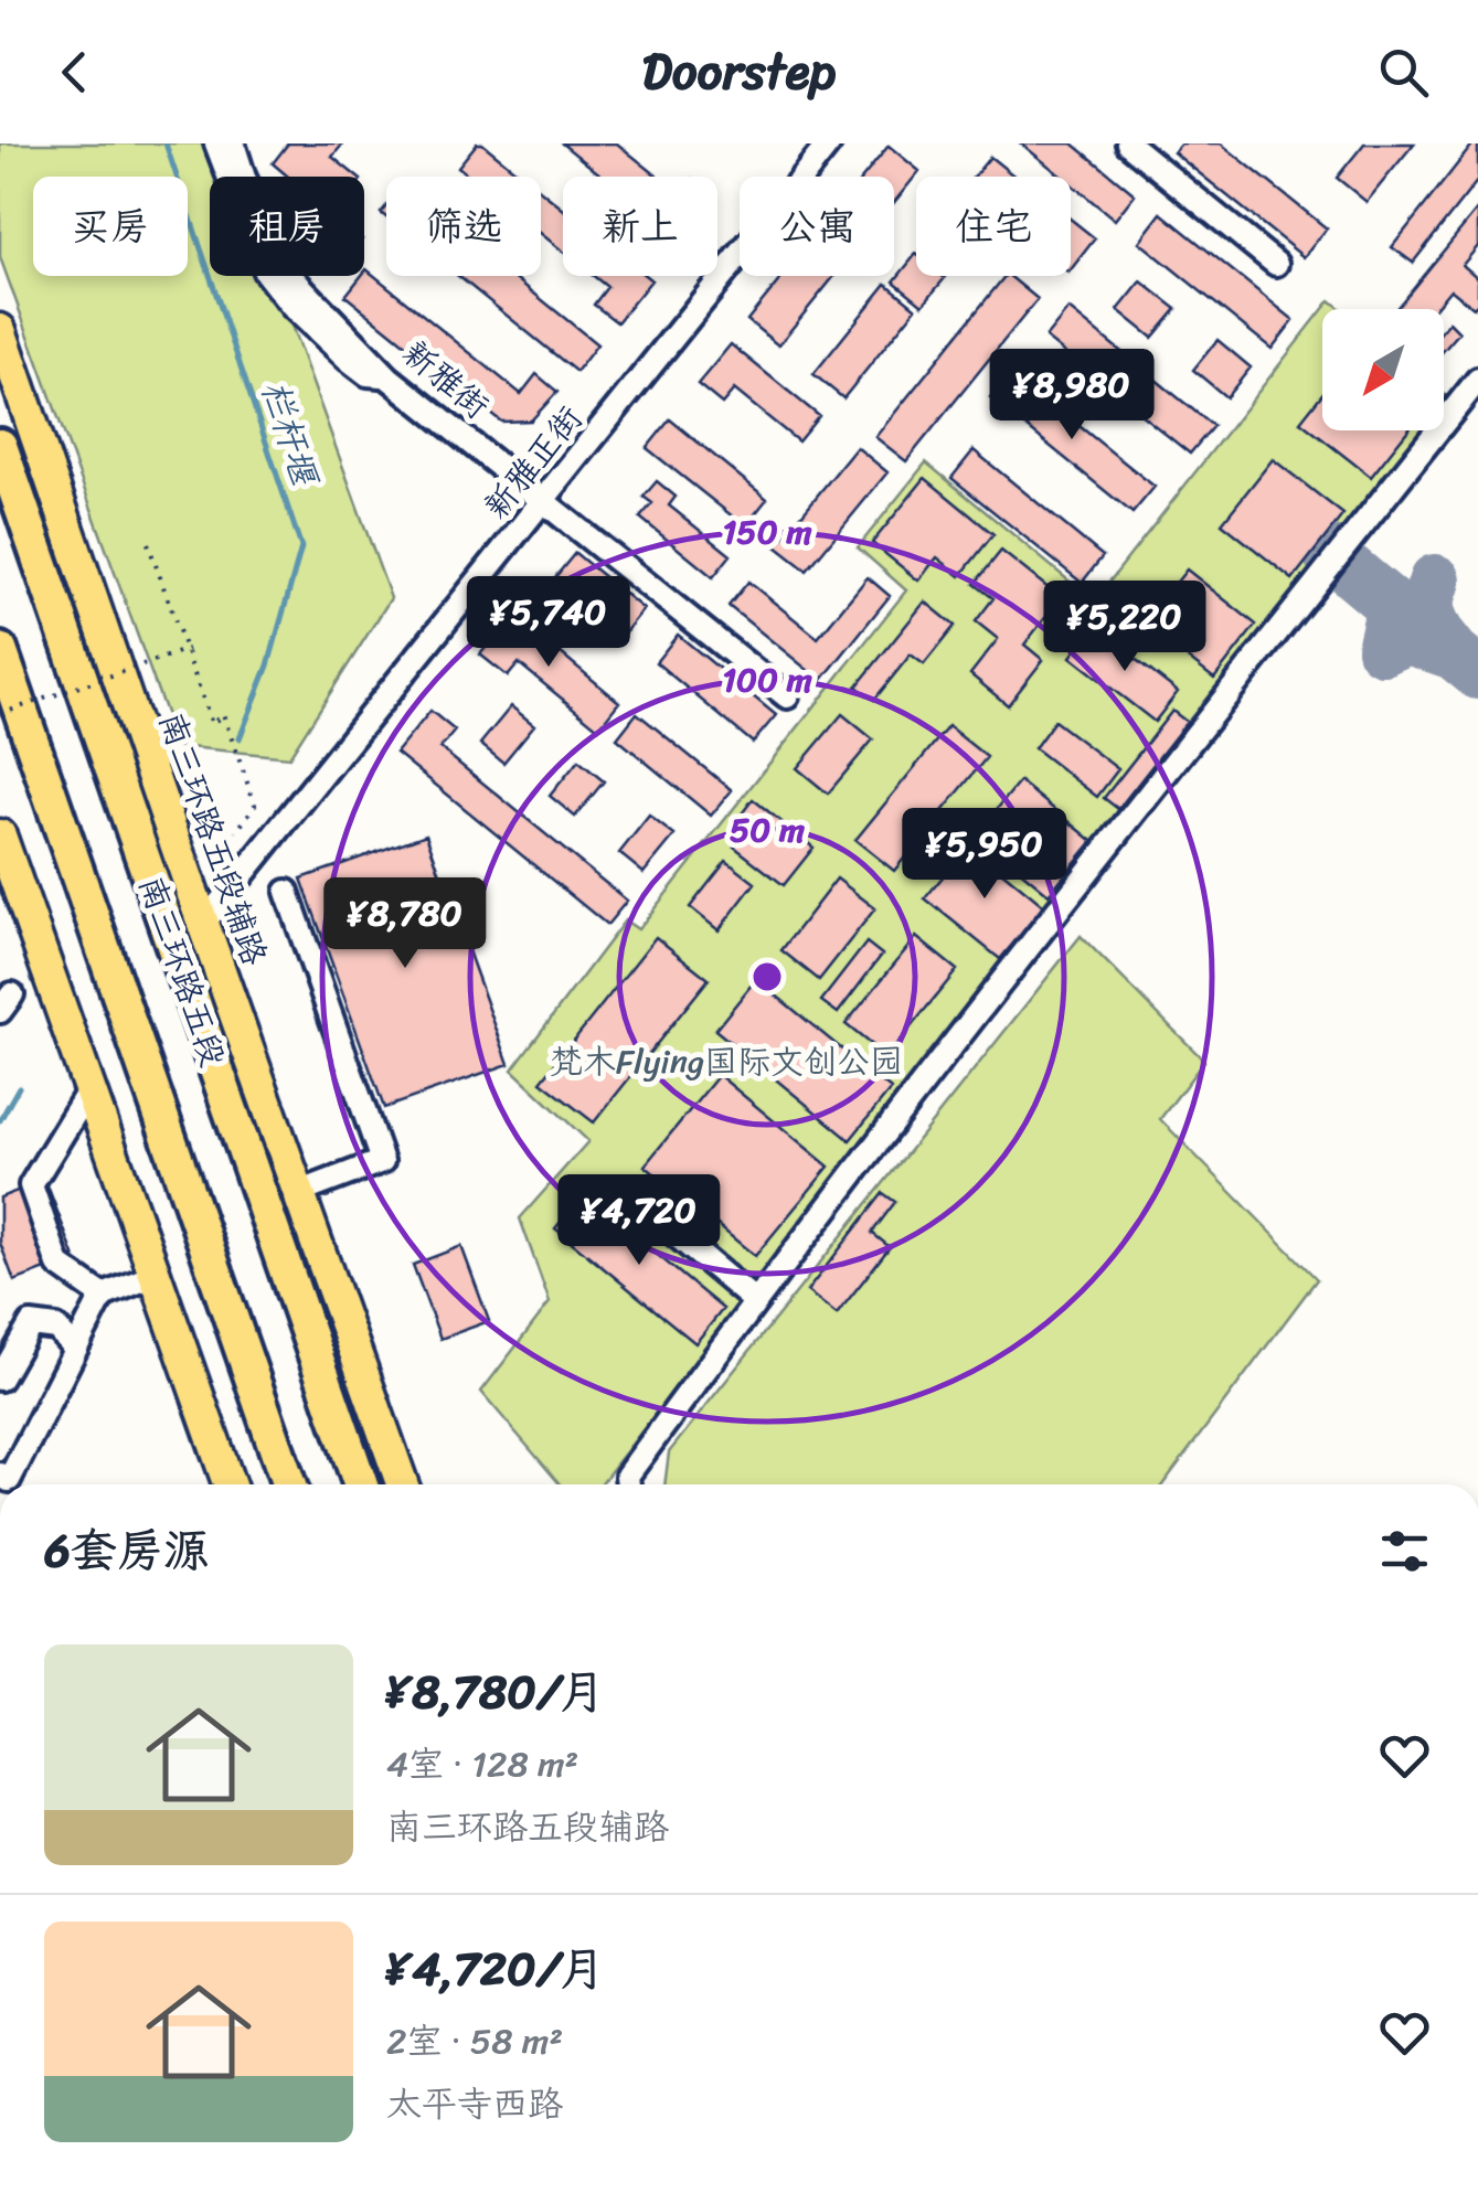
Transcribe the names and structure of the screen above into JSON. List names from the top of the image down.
{
  "streets": {
    "highway": ["南三环路五段"],
    "main road": ["南三环路五段辅路"],
    "street": ["新雅街", "新雅正街"]
  },
  "crossings": [
    ["新雅街", "新雅正街"],
    ["新雅正街", "南三环路五段辅路"]
  ],
  "water": ["栏杆堰"],
  "parks": ["梵木Flying国际文创公园"],
  "north": "bottom left",
  "page": {
    "header": "Doorstep",
    "chip": [
      "买房",
      "租房",
      "筛选",
      "新上",
      "公寓",
      "住宅"
    ],
    "price": [
      "¥8,980",
      "¥5,740",
      "¥5,220",
      "¥5,950",
      "¥8,780",
      "¥4,720"
    ],
    "heading": "6套房源",
    "list": [
      {
        "name": "¥8,780/月",
        "note": "4室 · 128 m² · 南三环路五段辅路"
      },
      {
        "name": "¥4,720/月",
        "note": "2室 · 58 m² · 太平寺西路"
      }
    ]
  },
  "rings": ["150 m", "100 m", "50 m"]
}
